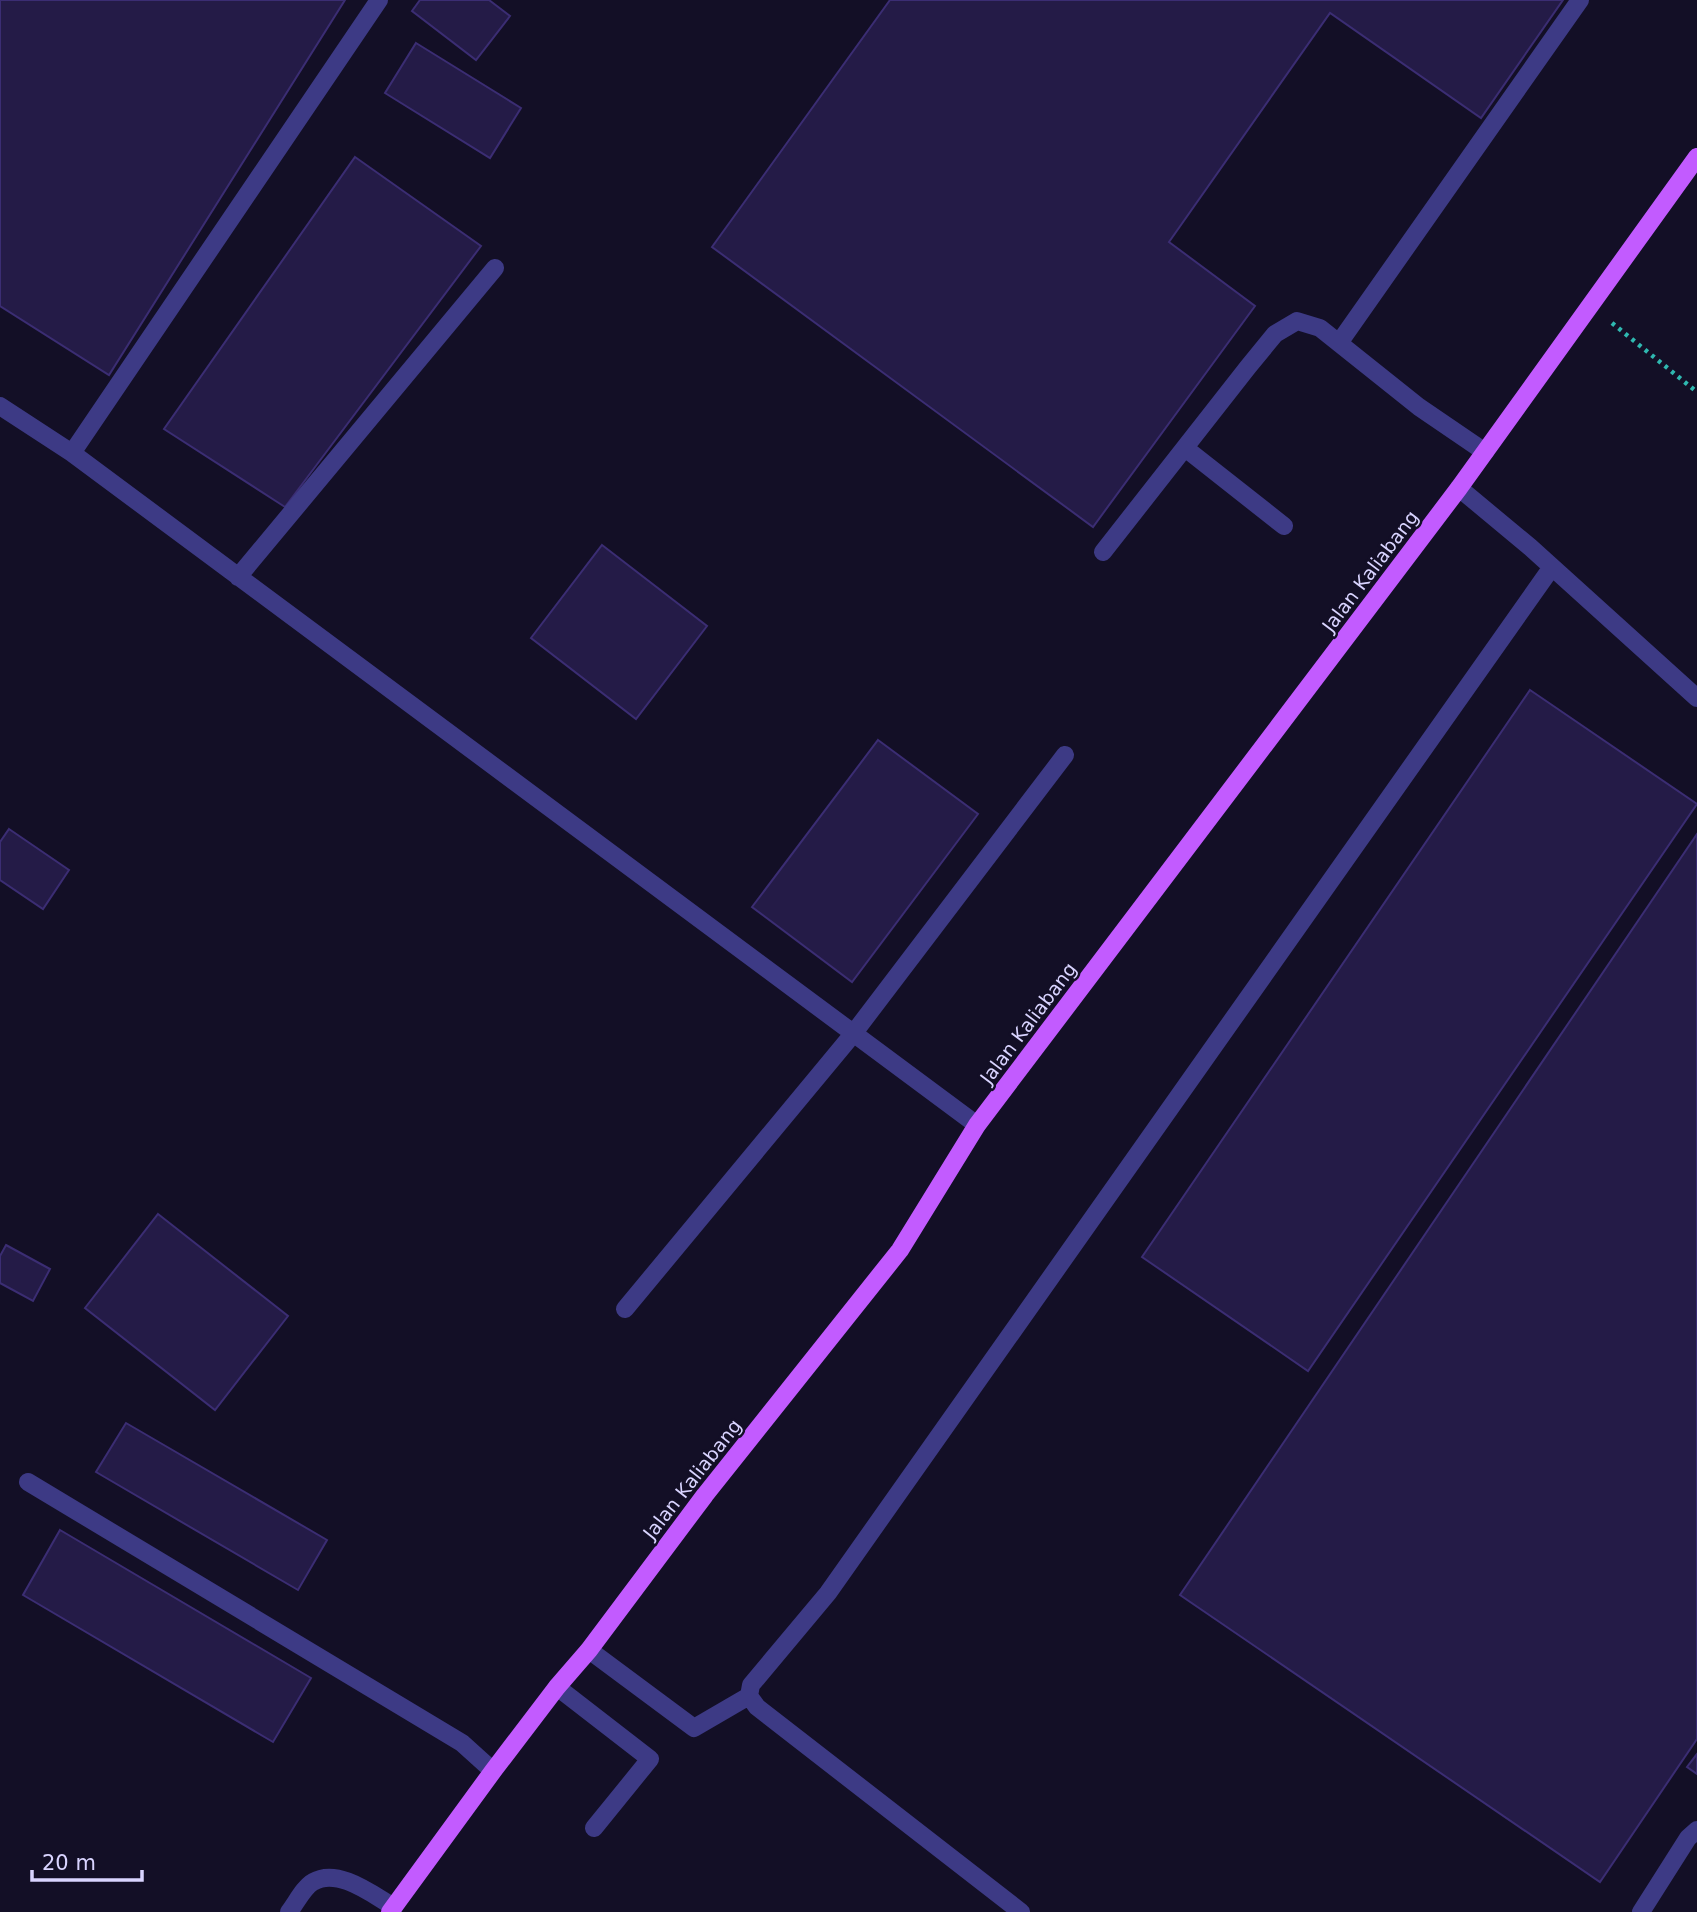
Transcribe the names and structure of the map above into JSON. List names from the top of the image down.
{
  "streets": {
    "main road": ["Jalan Kaliabang"]
  },
  "scale_bar": "20 m"
}
